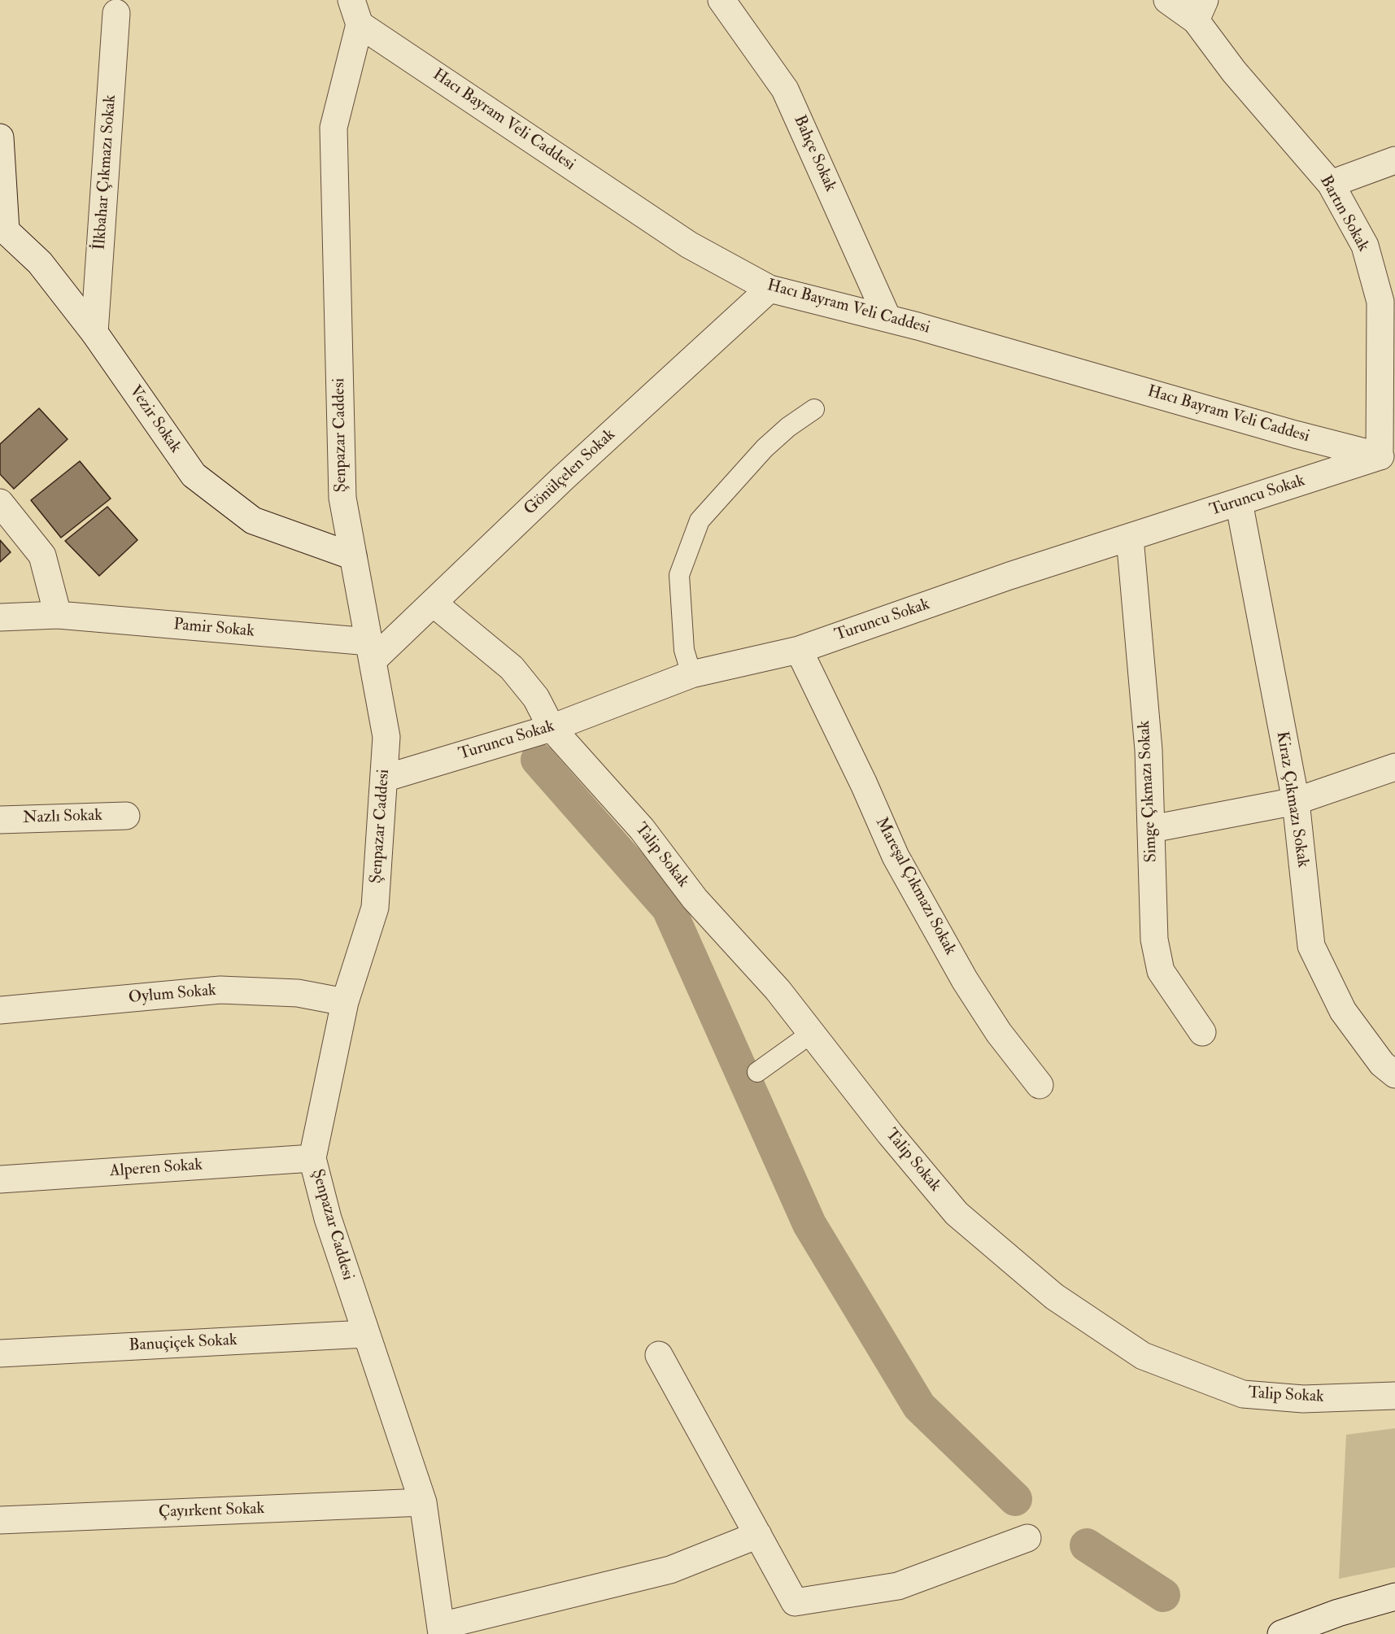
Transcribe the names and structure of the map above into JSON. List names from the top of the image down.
{
  "streets": {
    "street": [
      "Hacı Bayram Veli Caddesi",
      "Bahçe Sokak",
      "İlkbahar Çıkmazı Sokak",
      "Bartın Sokak",
      "Vezir Sokak",
      "Şenpazar Caddesi",
      "Gönülçelen Sokak",
      "Turuncu Sokak",
      "Pamir Sokak",
      "Simge Çıkmazı Sokak",
      "Kiraz Çıkmazı Sokak",
      "Nazlı Sokak",
      "Talip Sokak",
      "Mareşal Çıkmazı Sokak",
      "Oylum Sokak",
      "Alperen Sokak",
      "Banuçiçek Sokak",
      "Çayırkent Sokak"
    ]
  },
  "crossings": [
    ["Hacı Bayram Veli Caddesi", "Bahçe Sokak"],
    ["Hacı Bayram Veli Caddesi", "Bartın Sokak"],
    ["Hacı Bayram Veli Caddesi", "Şenpazar Caddesi"],
    ["Hacı Bayram Veli Caddesi", "Gönülçelen Sokak"],
    ["Hacı Bayram Veli Caddesi", "Turuncu Sokak"],
    ["İlkbahar Çıkmazı Sokak", "Vezir Sokak"],
    ["Bartın Sokak", "Turuncu Sokak"],
    ["Vezir Sokak", "Şenpazar Caddesi"],
    ["Şenpazar Caddesi", "Gönülçelen Sokak"],
    ["Şenpazar Caddesi", "Turuncu Sokak"],
    ["Şenpazar Caddesi", "Pamir Sokak"],
    ["Şenpazar Caddesi", "Oylum Sokak"],
    ["Şenpazar Caddesi", "Alperen Sokak"],
    ["Şenpazar Caddesi", "Banuçiçek Sokak"],
    ["Şenpazar Caddesi", "Çayırkent Sokak"],
    ["Gönülçelen Sokak", "Pamir Sokak"],
    ["Gönülçelen Sokak", "Talip Sokak"],
    ["Turuncu Sokak", "Simge Çıkmazı Sokak"],
    ["Turuncu Sokak", "Kiraz Çıkmazı Sokak"],
    ["Turuncu Sokak", "Talip Sokak"],
    ["Turuncu Sokak", "Mareşal Çıkmazı Sokak"]
  ]
}
